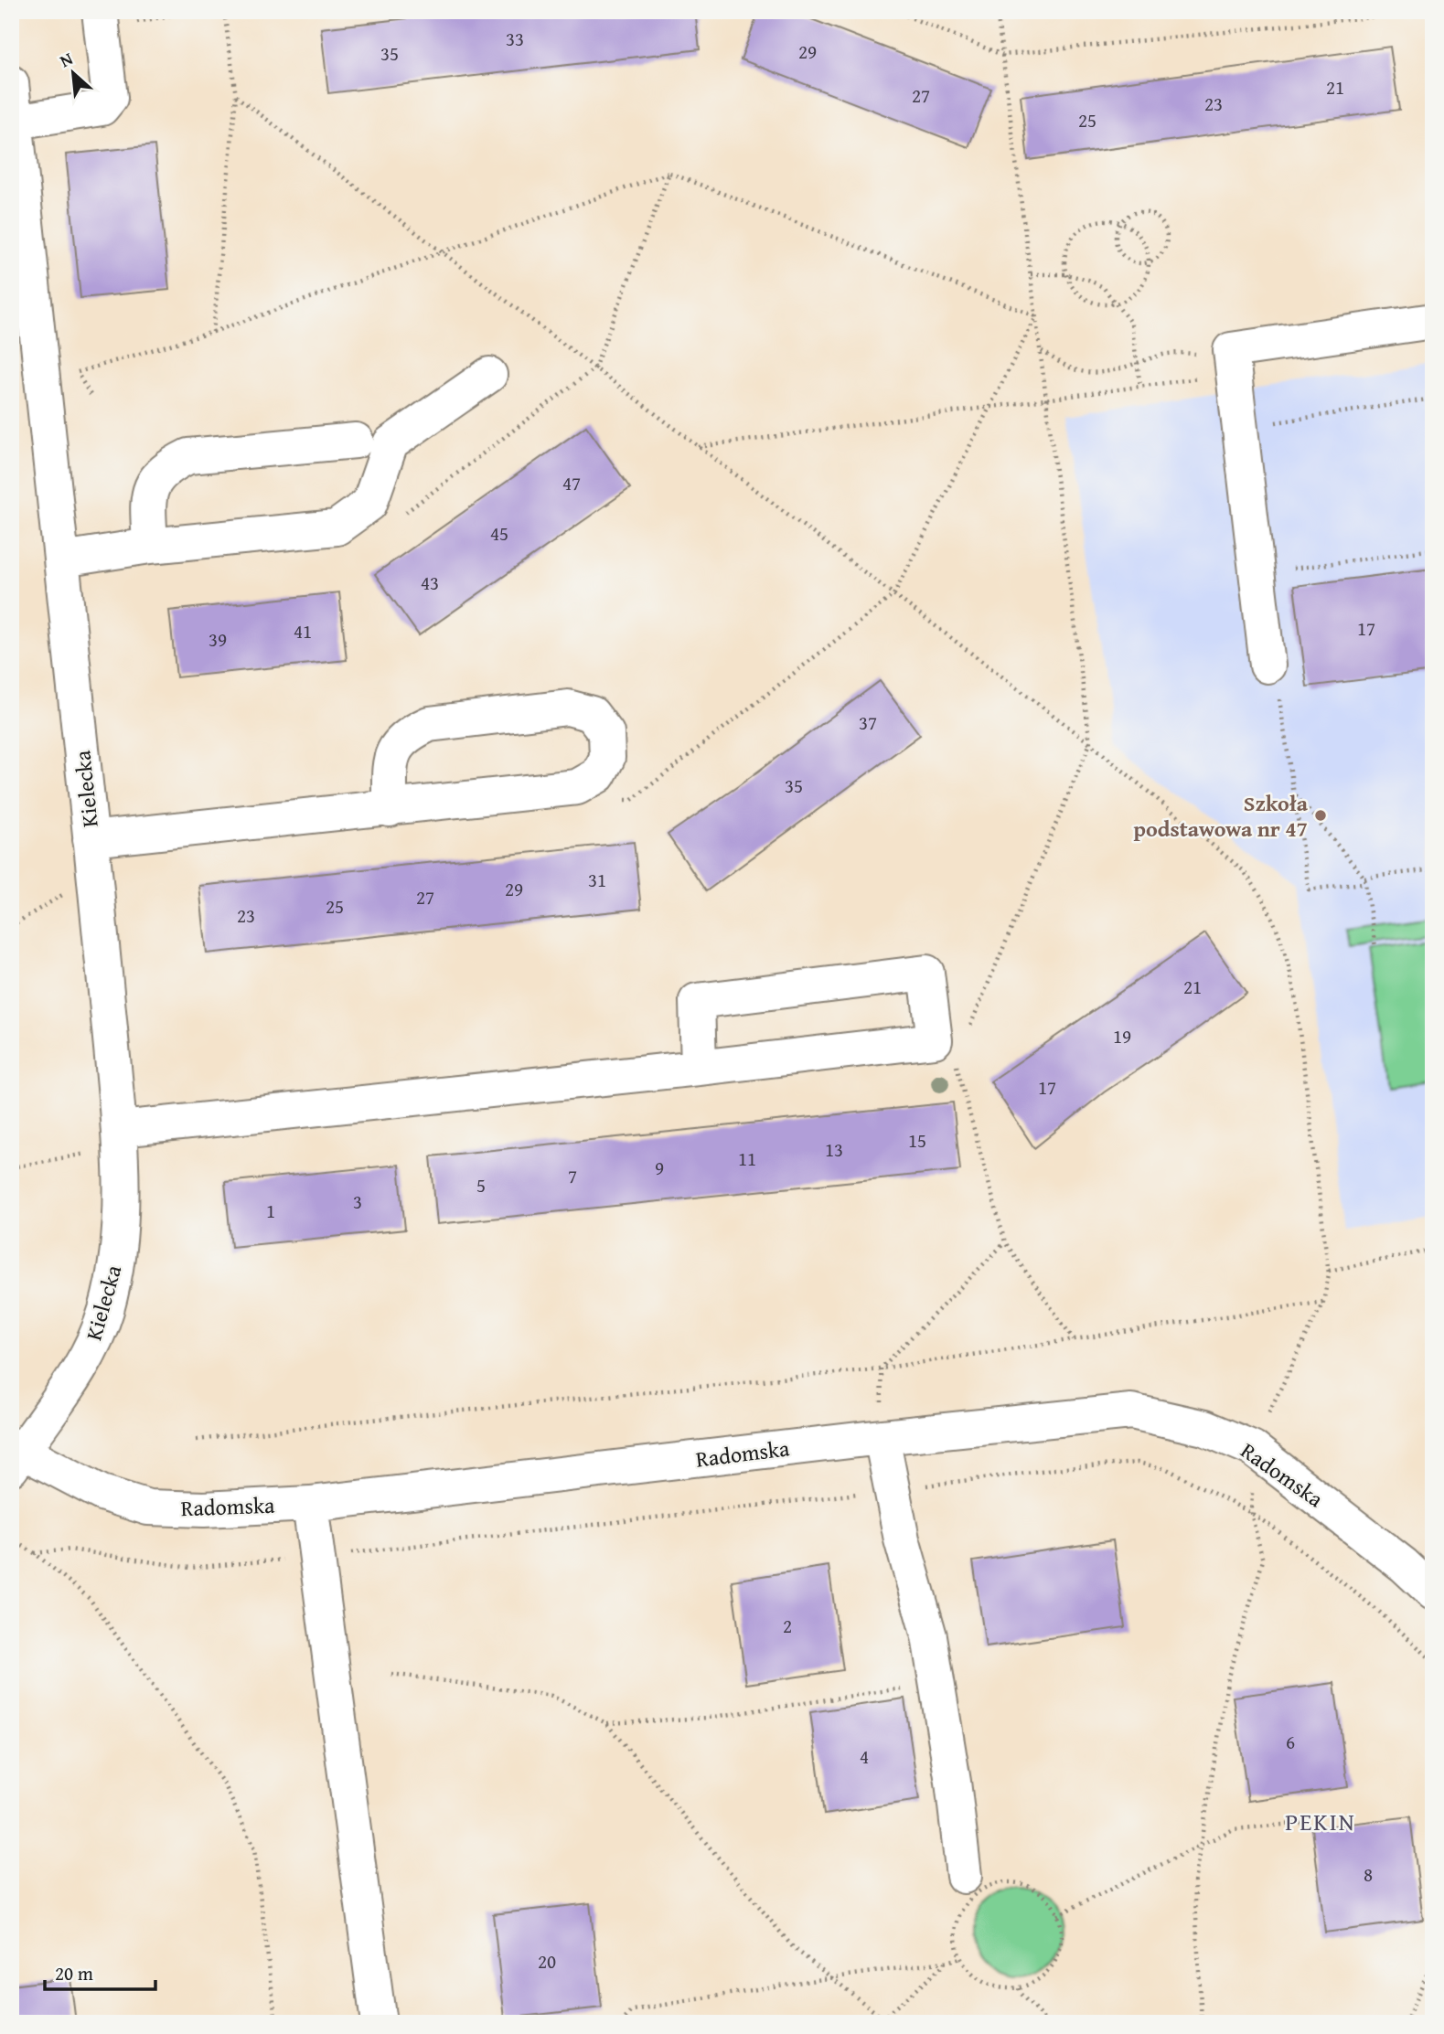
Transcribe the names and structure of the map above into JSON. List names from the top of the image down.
{
  "streets": {
    "street": ["Kielecka", "Radomska"]
  },
  "crossings": [
    ["Kielecka", "Radomska"]
  ],
  "districts": ["PEKIN"],
  "places": ["Szkoła podstawowa nr 47"],
  "house_numbers": [
    "33",
    "29",
    "35",
    "21",
    "27",
    "23",
    "25",
    "47",
    "45",
    "43",
    "17",
    "41",
    "39",
    "37",
    "35",
    "31",
    "29",
    "27",
    "25",
    "23",
    "21",
    "19",
    "17",
    "15",
    "13",
    "11",
    "9",
    "7",
    "5",
    "3",
    "1",
    "2",
    "6",
    "4",
    "8",
    "20"
  ],
  "scale_bar": "20 m",
  "north": "top left"
}
